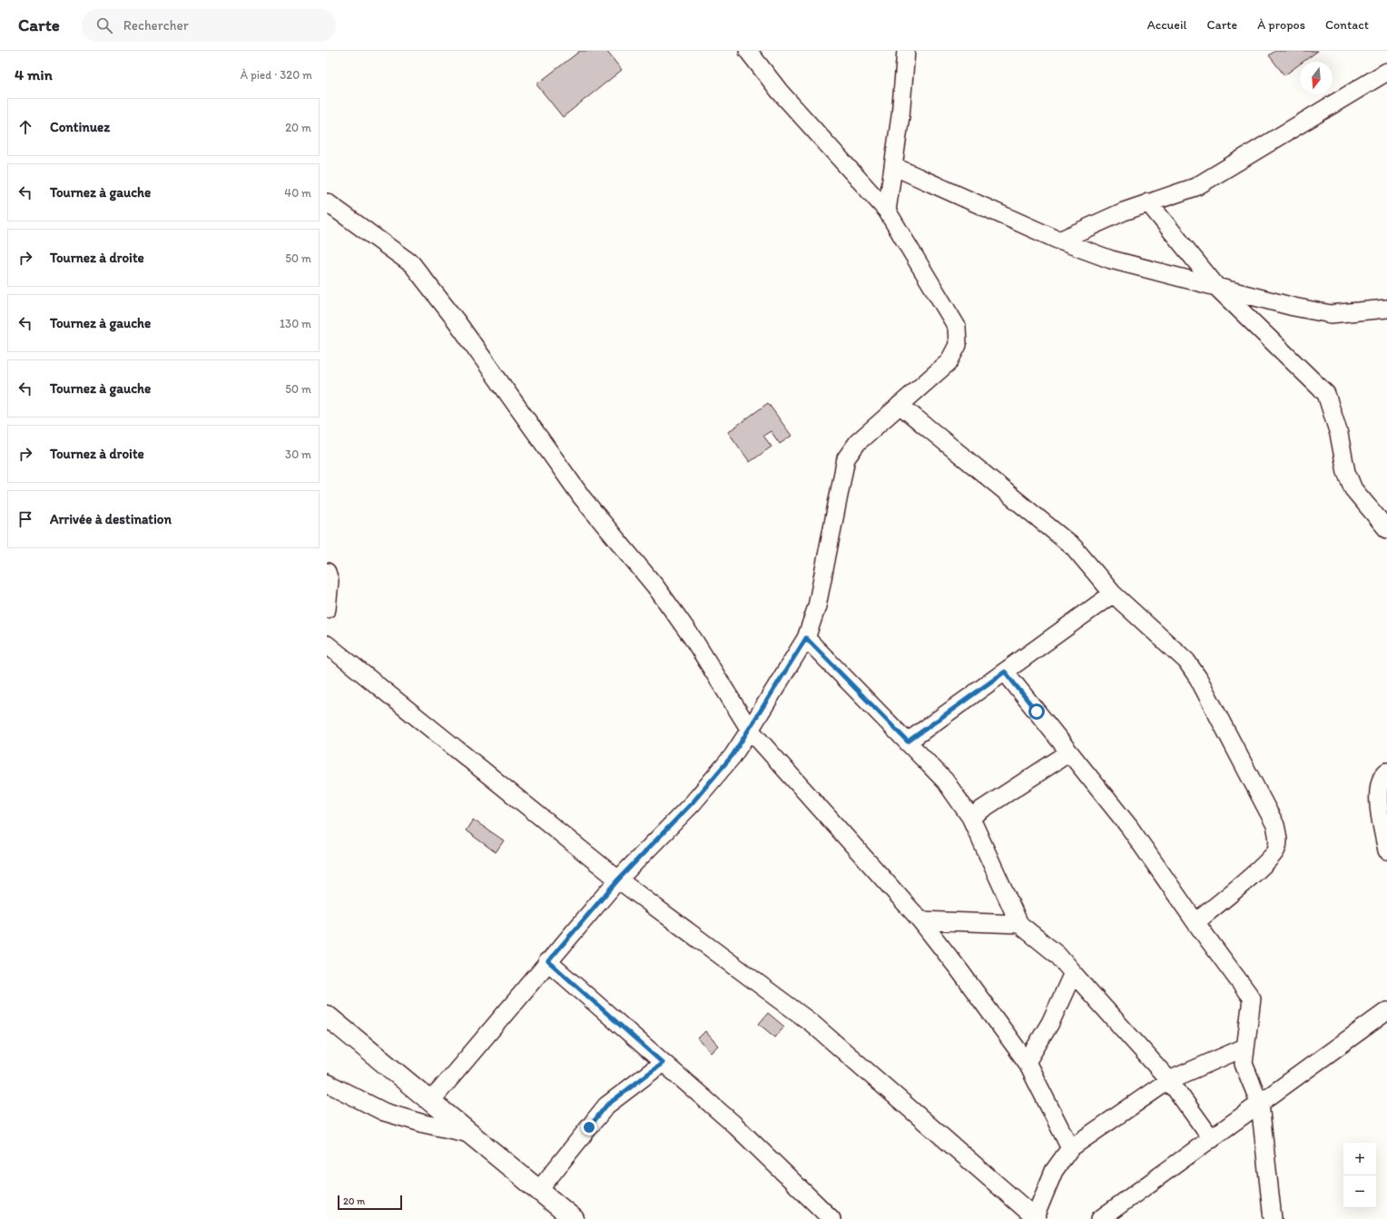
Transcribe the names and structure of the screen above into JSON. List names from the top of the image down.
{
  "scale_bar": "20 m",
  "north": "bottom",
  "page": {
    "header": "Carte",
    "search": "Rechercher",
    "nav": [
      "Accueil",
      "Carte",
      "À propos",
      "Contact"
    ],
    "heading": ["4 min", "À pied · 320 m"],
    "list": [
      ["Continuez", "20 m"],
      ["Tournez à gauche", "40 m"],
      ["Tournez à droite", "50 m"],
      ["Tournez à gauche", "130 m"],
      ["Tournez à gauche", "50 m"],
      ["Tournez à droite", "30 m"],
      "Arrivée à destination"
    ],
    "map_buttons": ["+", "−"],
    "scale": "20 m"
  }
}
